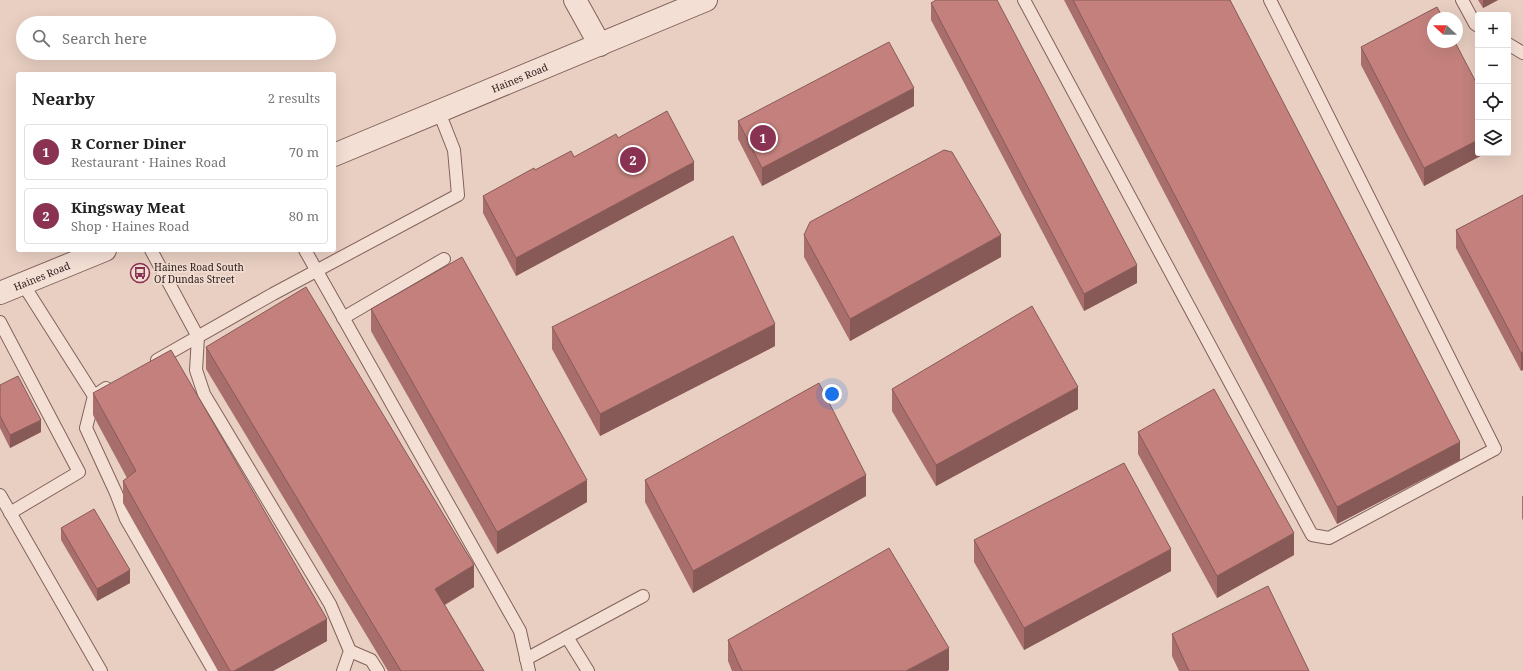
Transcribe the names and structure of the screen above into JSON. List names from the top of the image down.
{
  "streets": {
    "street": ["Haines Road"]
  },
  "places": {
    "bus stop": ["Haines Road South Of Dundas Street"]
  },
  "north": "left",
  "page": {
    "map_buttons": ["+", "−"],
    "search": "Search here",
    "heading": ["Nearby", "2 results"],
    "pins": ["1", "2"],
    "list": [
      {
        "mark": "1",
        "name": "R Corner Diner",
        "note": "Restaurant · Haines Road",
        "value": "70 m"
      },
      {
        "mark": "2",
        "name": "Kingsway Meat",
        "note": "Shop · Haines Road",
        "value": "80 m"
      }
    ]
  }
}
